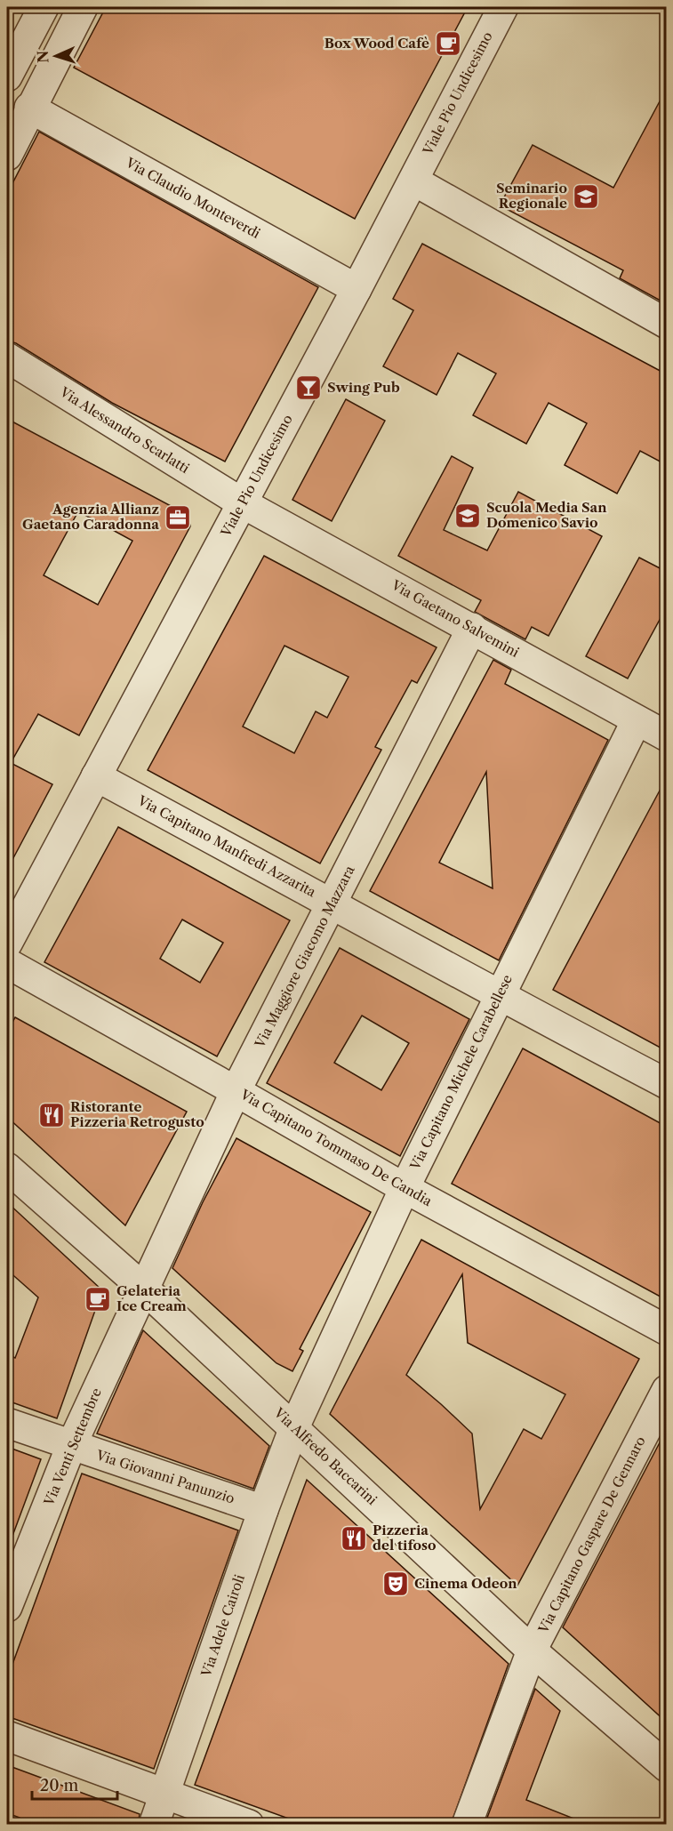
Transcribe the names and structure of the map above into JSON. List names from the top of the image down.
{
  "streets": {
    "street": [
      "Viale Pio Undicesimo",
      "Via Claudio Monteverdi",
      "Via Alessandro Scarlatti",
      "Via Gaetano Salvemini",
      "Via Capitano Manfredi Azzarita",
      "Via Maggiore Giacomo Mazzara",
      "Via Capitano Michele Carabellese",
      "Via Capitano Tommaso De Candia",
      "Via Venti Settembre",
      "Via Alfredo Baccarini",
      "Via Giovanni Panunzio",
      "Via Capitano Gaspare De Gennaro",
      "Via Adele Cairoli"
    ]
  },
  "crossings": [
    ["Viale Pio Undicesimo", "Via Claudio Monteverdi"],
    ["Viale Pio Undicesimo", "Via Alessandro Scarlatti"],
    ["Viale Pio Undicesimo", "Via Gaetano Salvemini"],
    ["Viale Pio Undicesimo", "Via Capitano Manfredi Azzarita"],
    ["Via Alessandro Scarlatti", "Via Gaetano Salvemini"],
    ["Via Gaetano Salvemini", "Via Maggiore Giacomo Mazzara"],
    ["Via Gaetano Salvemini", "Via Capitano Michele Carabellese"],
    ["Via Capitano Manfredi Azzarita", "Via Maggiore Giacomo Mazzara"],
    ["Via Capitano Manfredi Azzarita", "Via Capitano Michele Carabellese"],
    ["Via Maggiore Giacomo Mazzara", "Via Capitano Tommaso De Candia"],
    ["Via Maggiore Giacomo Mazzara", "Via Venti Settembre"],
    ["Via Maggiore Giacomo Mazzara", "Via Alfredo Baccarini"],
    ["Via Capitano Michele Carabellese", "Via Capitano Tommaso De Candia"],
    ["Via Capitano Michele Carabellese", "Via Alfredo Baccarini"],
    ["Via Capitano Michele Carabellese", "Via Adele Cairoli"],
    ["Via Venti Settembre", "Via Alfredo Baccarini"],
    ["Via Venti Settembre", "Via Giovanni Panunzio"],
    ["Via Alfredo Baccarini", "Via Capitano Gaspare De Gennaro"],
    ["Via Alfredo Baccarini", "Via Adele Cairoli"],
    ["Via Giovanni Panunzio", "Via Adele Cairoli"]
  ],
  "places": {
    "cafe": ["Box Wood Cafè", "Gelateria Ice Cream"],
    "school or university": ["Seminario Regionale", "Scuola Media San Domenico Savio"],
    "bar": ["Swing Pub"],
    "office": ["Agenzia Allianz Gaetano Caradonna"],
    "restaurant": ["Ristorante Pizzeria Retrogusto", "Pizzeria del tifoso"],
    "theatre": ["Cinema Odeon"]
  },
  "scale_bar": "20 m",
  "north": "left"
}
